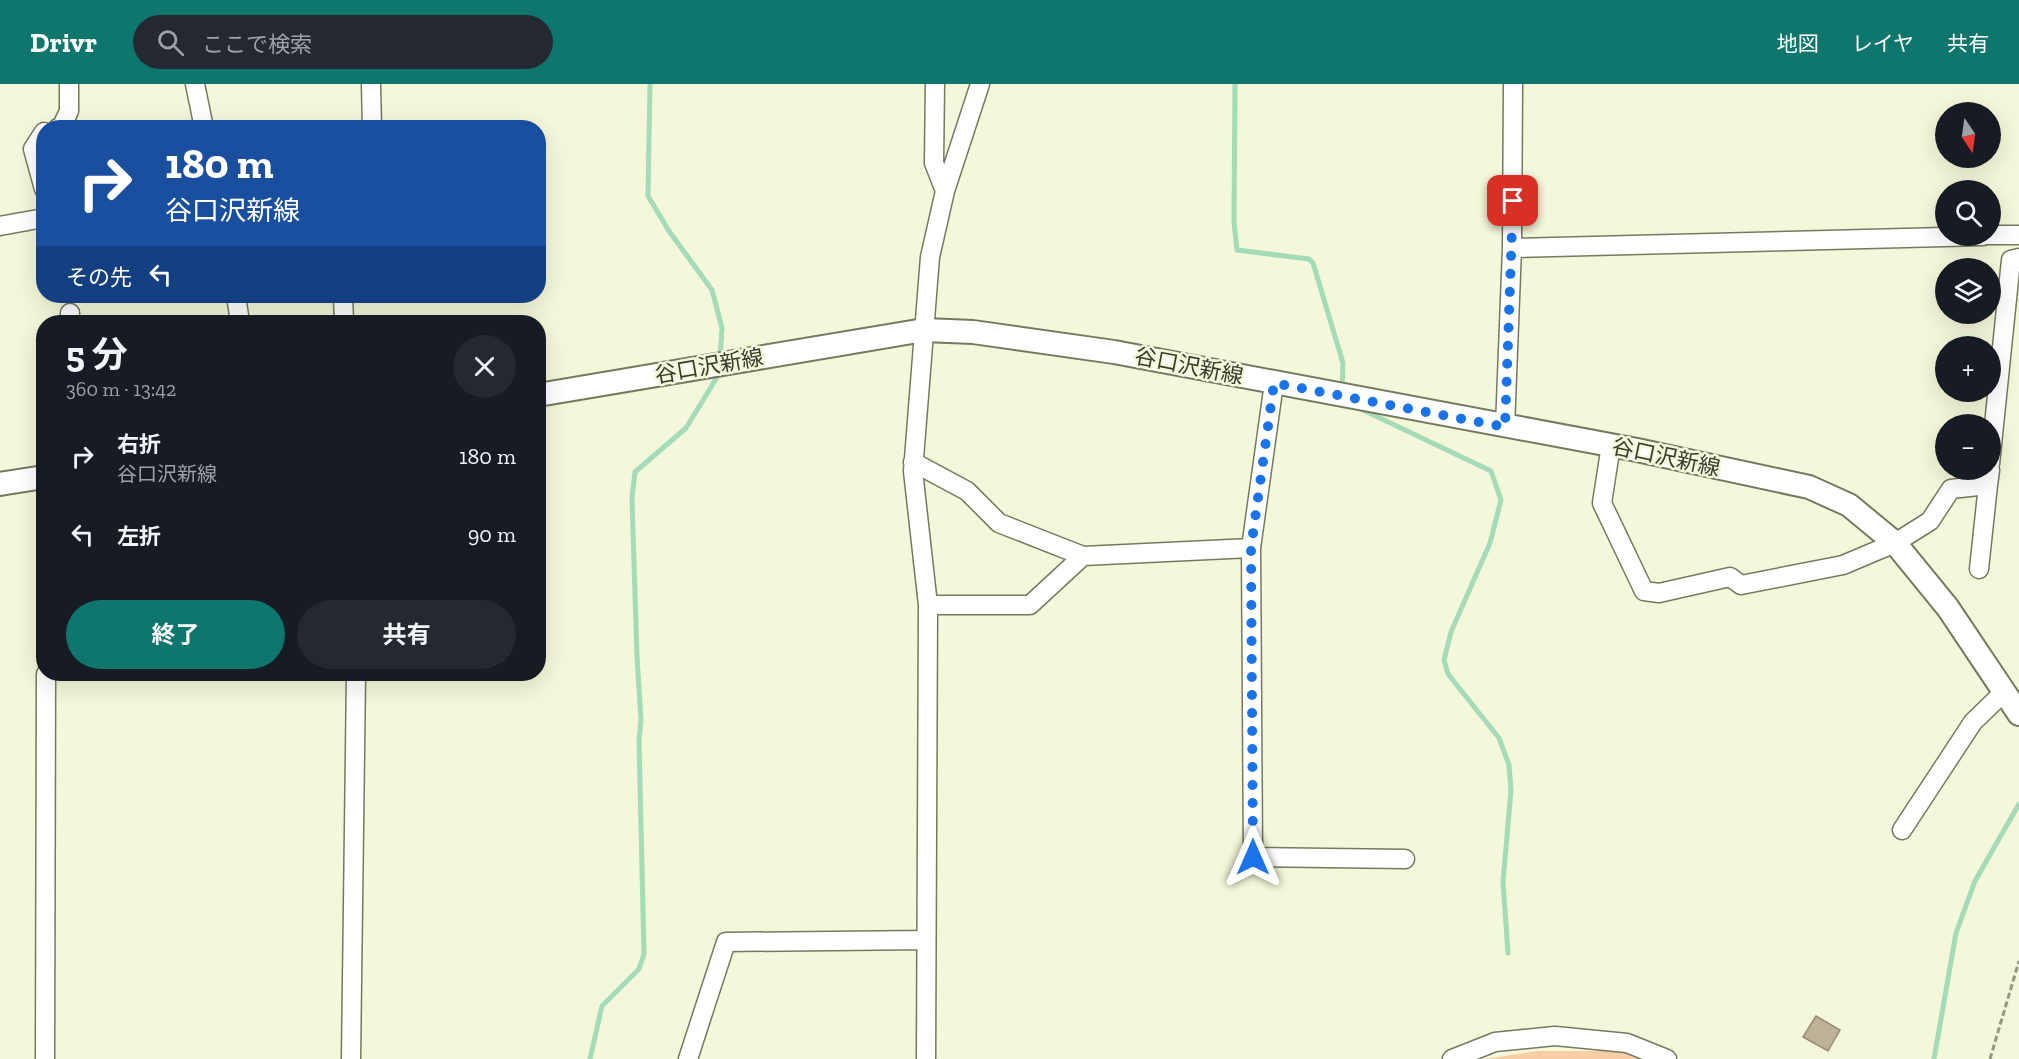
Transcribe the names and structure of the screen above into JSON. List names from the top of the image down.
{
  "streets": {
    "main road": ["谷口沢新線"]
  },
  "north": "bottom",
  "page": {
    "header": "Drivr",
    "search": "ここで検索",
    "nav": ["地図", "レイヤ", "共有"],
    "map_buttons": ["+", "−"],
    "turn": ["180 m", "谷口沢新線"],
    "then": "その先",
    "heading": ["5 分", "360 m · 13:42"],
    "list": [
      {
        "name": "右折",
        "note": "谷口沢新線",
        "value": "180 m"
      },
      {
        "name": "左折",
        "value": "90 m"
      }
    ],
    "buttons": ["終了", "共有"]
  }
}
